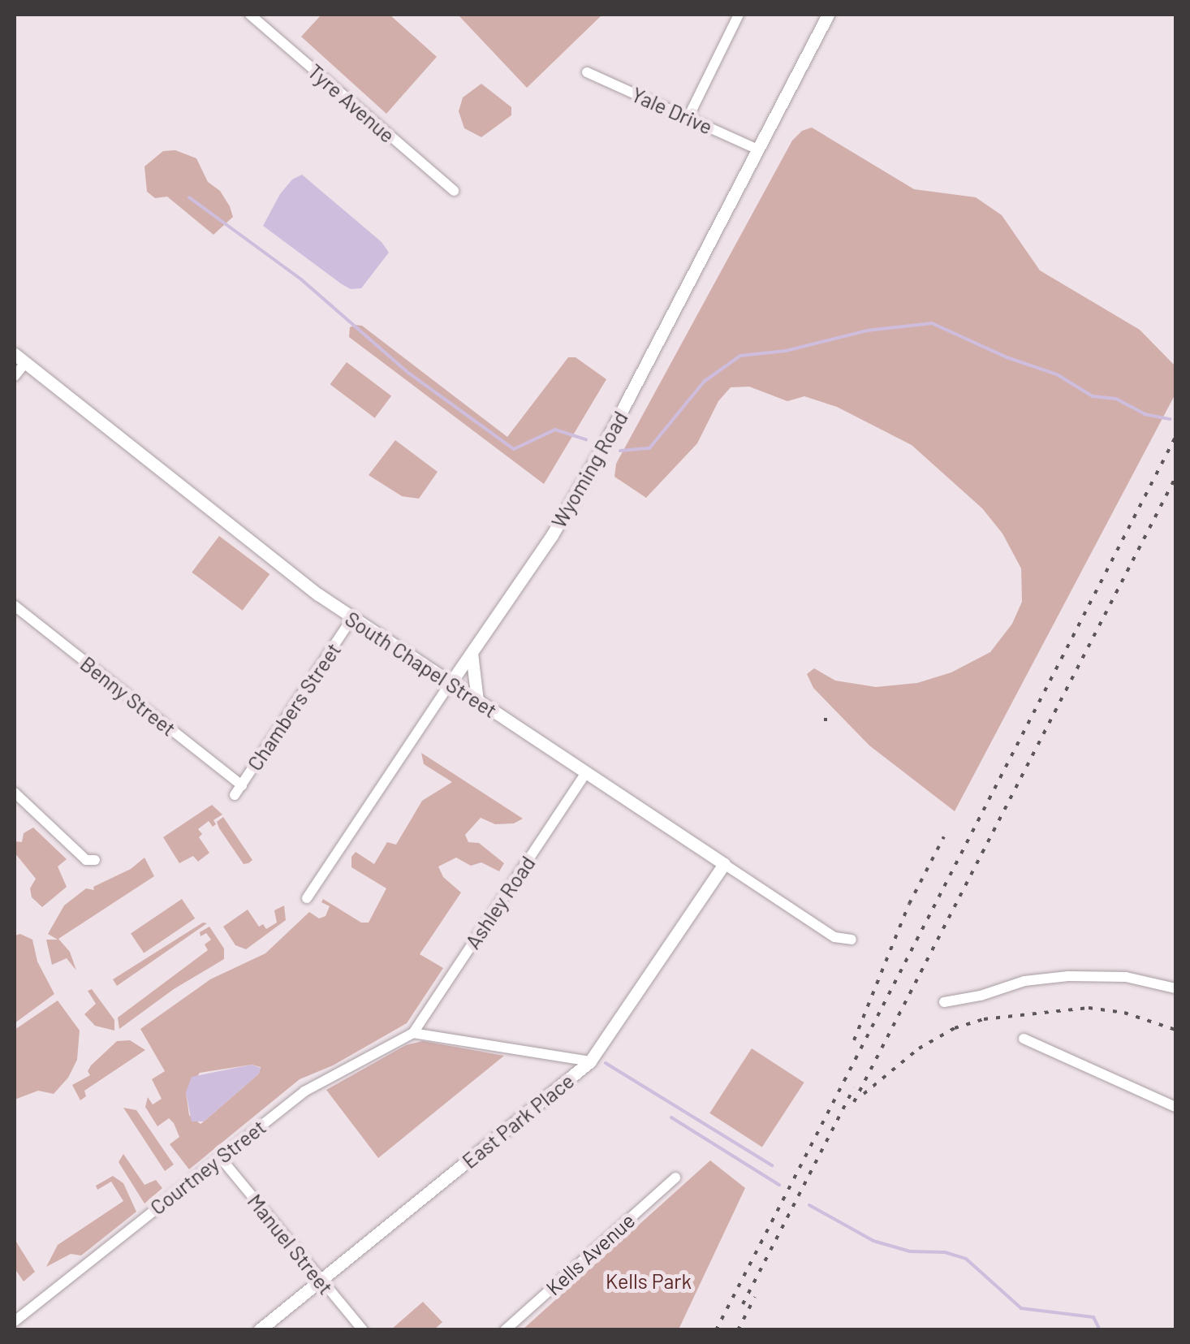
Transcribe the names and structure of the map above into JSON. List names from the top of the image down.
{
  "streets": {
    "street": [
      "Tyre Avenue",
      "Yale Drive",
      "Wyoming Road",
      "South Chapel Street",
      "Benny Street",
      "Chambers Street",
      "Ashley Road",
      "East Park Place",
      "Courtney Street",
      "Manuel Street",
      "Kells Avenue"
    ]
  },
  "crossings": [
    ["Yale Drive", "Wyoming Road"],
    ["Wyoming Road", "South Chapel Street"],
    ["South Chapel Street", "Chambers Street"],
    ["South Chapel Street", "Ashley Road"],
    ["South Chapel Street", "East Park Place"],
    ["Benny Street", "Chambers Street"],
    ["Ashley Road", "Courtney Street"],
    ["East Park Place", "Manuel Street"],
    ["Courtney Street", "Manuel Street"]
  ],
  "parks": ["Kells Park"]
}
